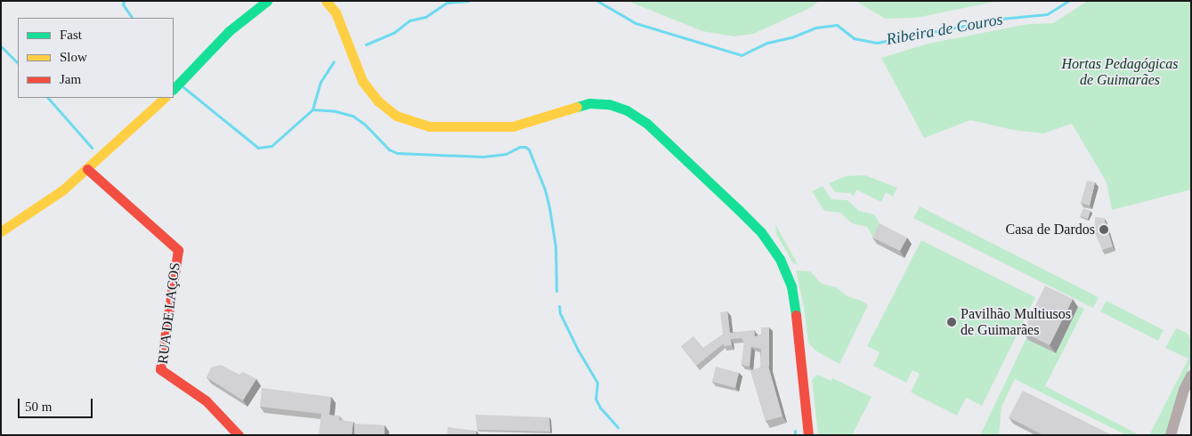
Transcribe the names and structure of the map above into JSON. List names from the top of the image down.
{
  "streets": {
    "street": ["RUA DE LAÇOS"]
  },
  "water": ["Ribeira de Couros"],
  "parks": ["Hortas Pedagógicas de Guimarães"],
  "places": ["Casa de Dardos", "Pavilhão Multiusos de Guimarães"],
  "legend": ["Fast", "Slow", "Jam"],
  "scale_bar": "50 m"
}
